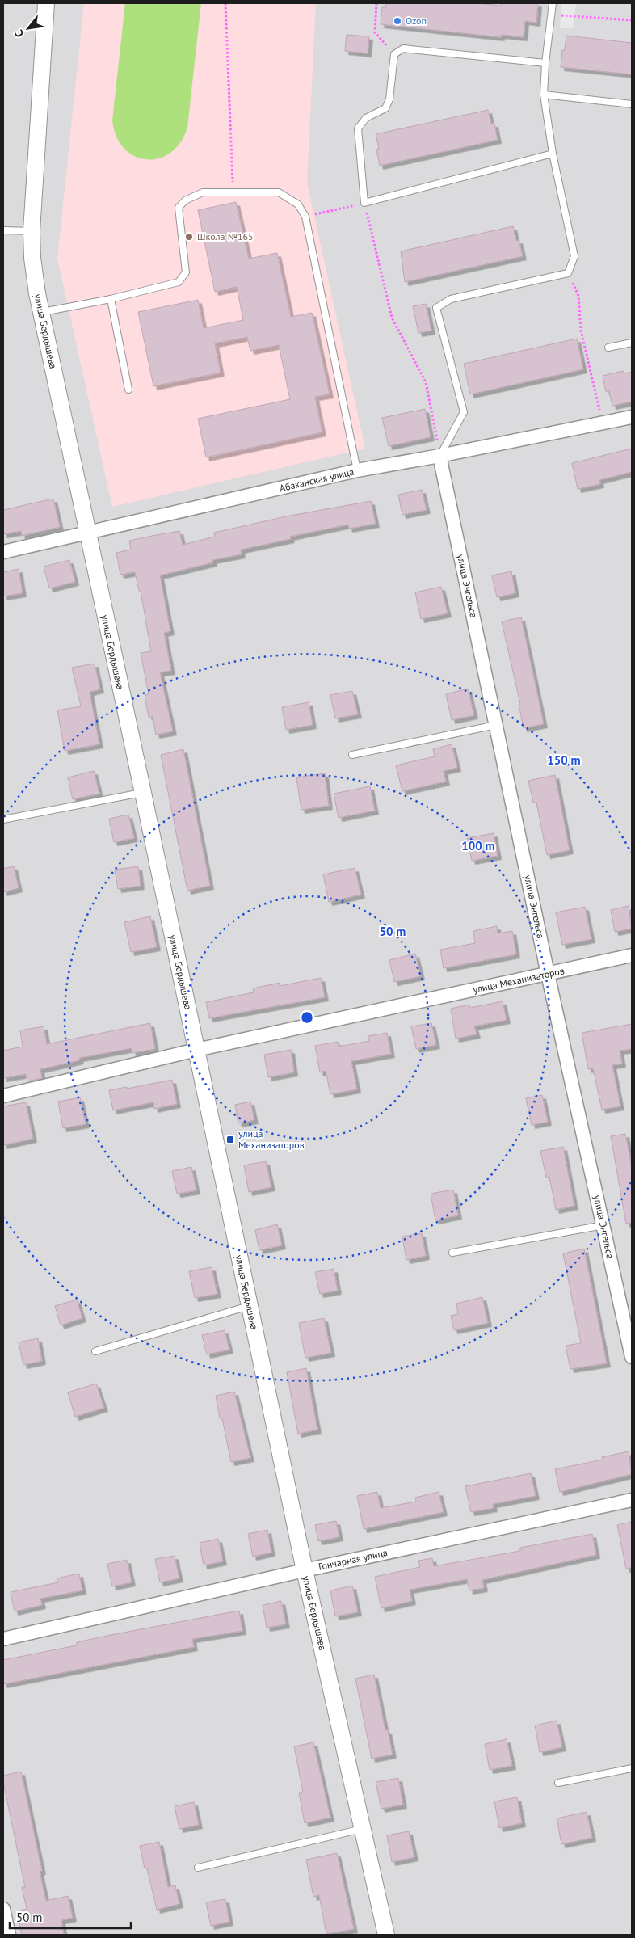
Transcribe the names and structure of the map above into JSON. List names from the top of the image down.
{
  "streets": {
    "street": [
      "улица Бердышева",
      "Абаканская улица",
      "улица Энгельса",
      "улица Механизаторов",
      "Гончарная улица"
    ]
  },
  "crossings": [
    ["улица Бердышева", "Абаканская улица"],
    ["улица Бердышева", "улица Механизаторов"],
    ["улица Бердышева", "Гончарная улица"],
    ["Абаканская улица", "улица Энгельса"],
    ["улица Энгельса", "улица Механизаторов"]
  ],
  "places": {
    "other": ["Ozon", "Школа №165"],
    "transit": ["улица Механизаторов"]
  },
  "scale_bar": "50 m",
  "north": "bottom left",
  "rings": ["150 m", "100 m", "50 m"]
}
